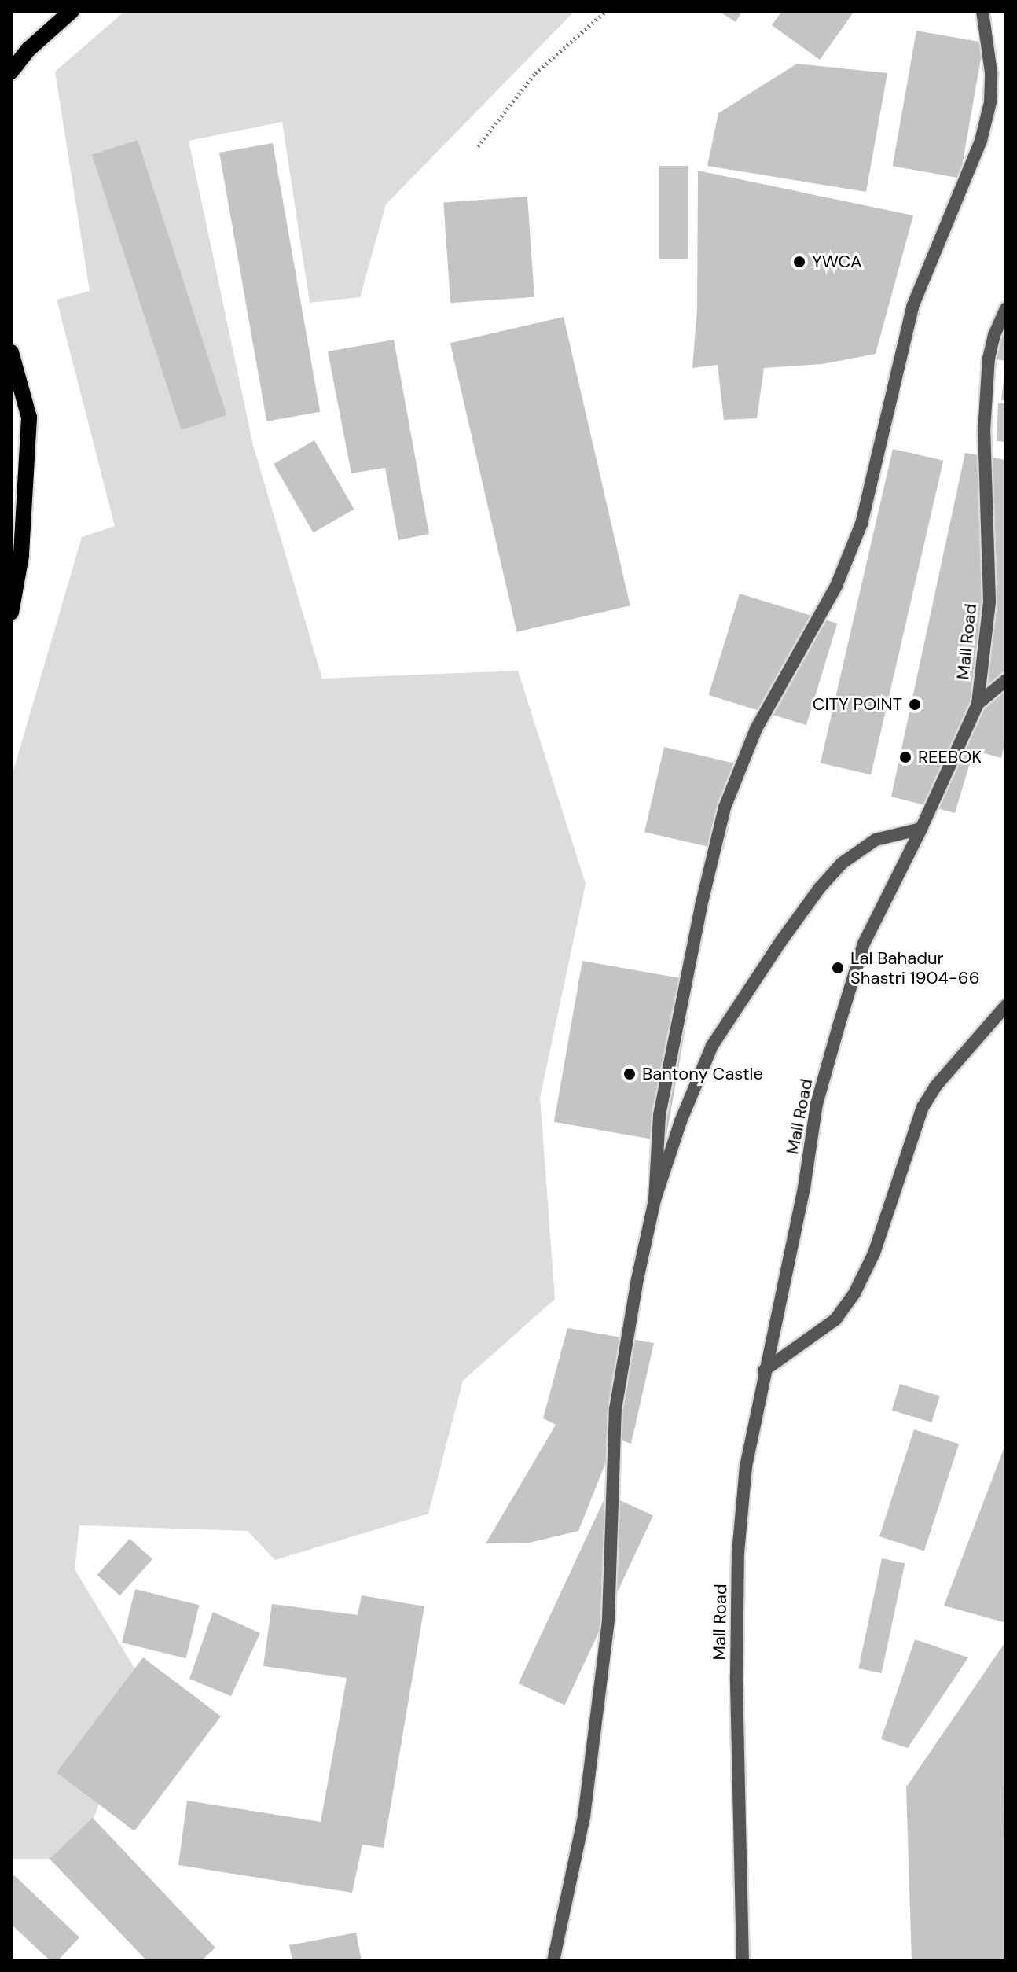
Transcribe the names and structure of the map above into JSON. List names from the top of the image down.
{
  "streets": {
    "street": ["Mall Road"]
  },
  "places": [
    "YWCA",
    "CITY POINT",
    "REEBOK",
    "Lal Bahadur Shastri 1904-66",
    "Bantony Castle"
  ]
}
